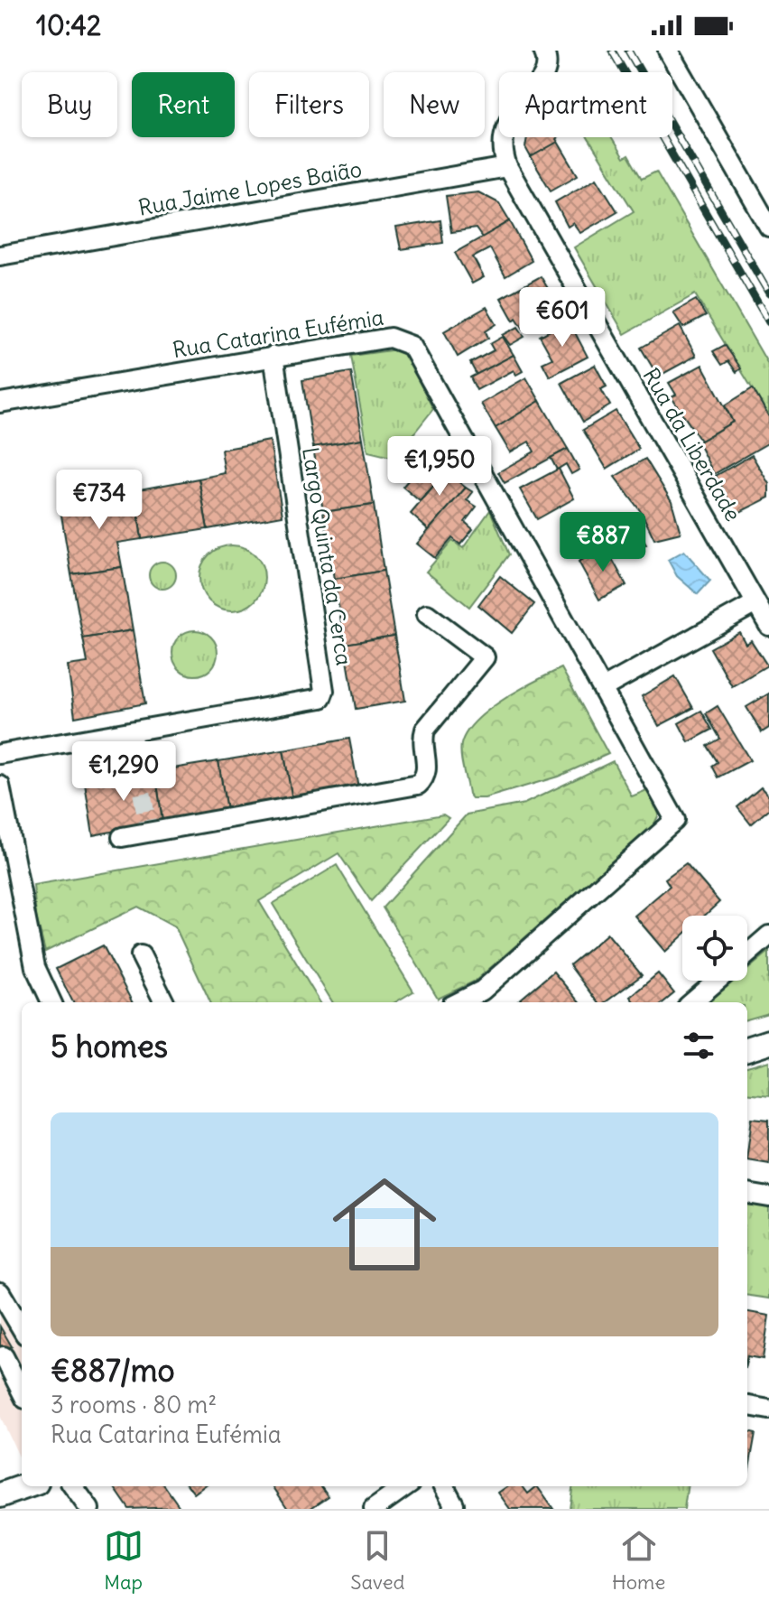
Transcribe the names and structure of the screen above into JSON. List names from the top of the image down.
{
  "streets": {
    "street": [
      "Rua Jaime Lopes Baião",
      "Rua Catarina Eufémia",
      "Rua da Liberdade",
      "Largo Quinta da Cerca"
    ]
  },
  "crossings": [
    ["Rua Jaime Lopes Baião", "Rua da Liberdade"],
    ["Rua Catarina Eufémia", "Largo Quinta da Cerca"]
  ],
  "page": {
    "status": "10:42",
    "chip": [
      "Buy",
      "Rent",
      "Filters",
      "New",
      "Apartment"
    ],
    "price": [
      "€601",
      "€1,950",
      "€734",
      "€887",
      "€1,290"
    ],
    "heading": "5 homes",
    "list": [
      {
        "name": "€887/mo",
        "note": "3 rooms · 80 m² · Rua Catarina Eufémia"
      }
    ],
    "tabs": ["Map", "Saved", "Home"]
  }
}
